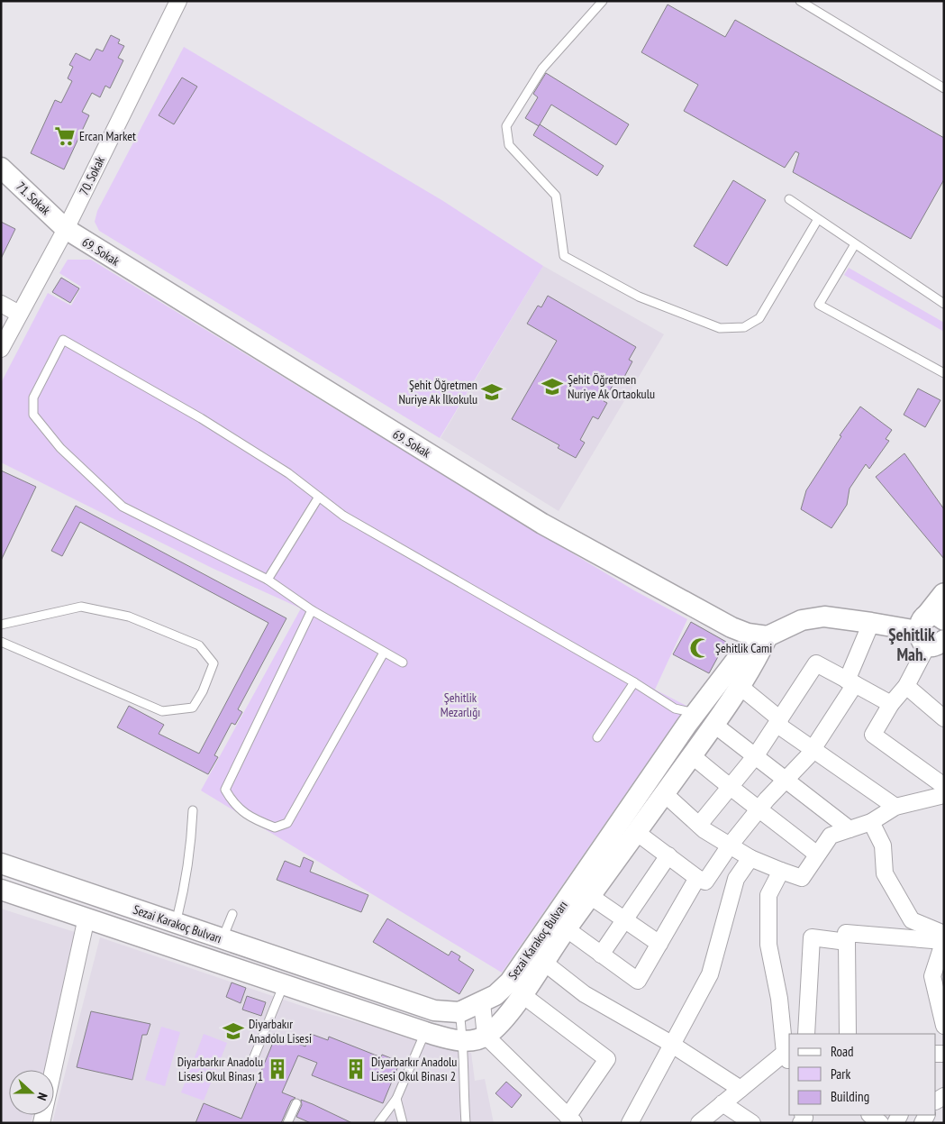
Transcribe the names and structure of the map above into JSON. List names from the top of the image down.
{
  "streets": {
    "street": [
      "70. Sokak",
      "71. Sokak",
      "69. Sokak",
      "Sezai Karakoç Bulvarı"
    ]
  },
  "crossings": [
    ["70. Sokak", "71. Sokak"],
    ["70. Sokak", "69. Sokak"],
    ["71. Sokak", "69. Sokak"],
    ["69. Sokak", "Sezai Karakoç Bulvarı"]
  ],
  "districts": ["Şehitlik Mah."],
  "parks": ["Şehitlik Mezarlığı"],
  "places": {
    "supermarket": ["Ercan Market"],
    "school or university": ["Şehit Öğretmen Nuriye Ak Ortaokulu", "Şehit Öğretmen Nuriye Ak İlkokulu", "Diyarbakır Anadolu Lisesi"],
    "mosque": ["Şehitlik Cami"],
    "building": ["Diyarbarkır Anadolu Lisesi Okul Binası 1", "Diyarbarkır Anadolu Lisesi Okul Binası 2"]
  },
  "legend": ["Road", "Park", "Building"],
  "north": "right"
}
